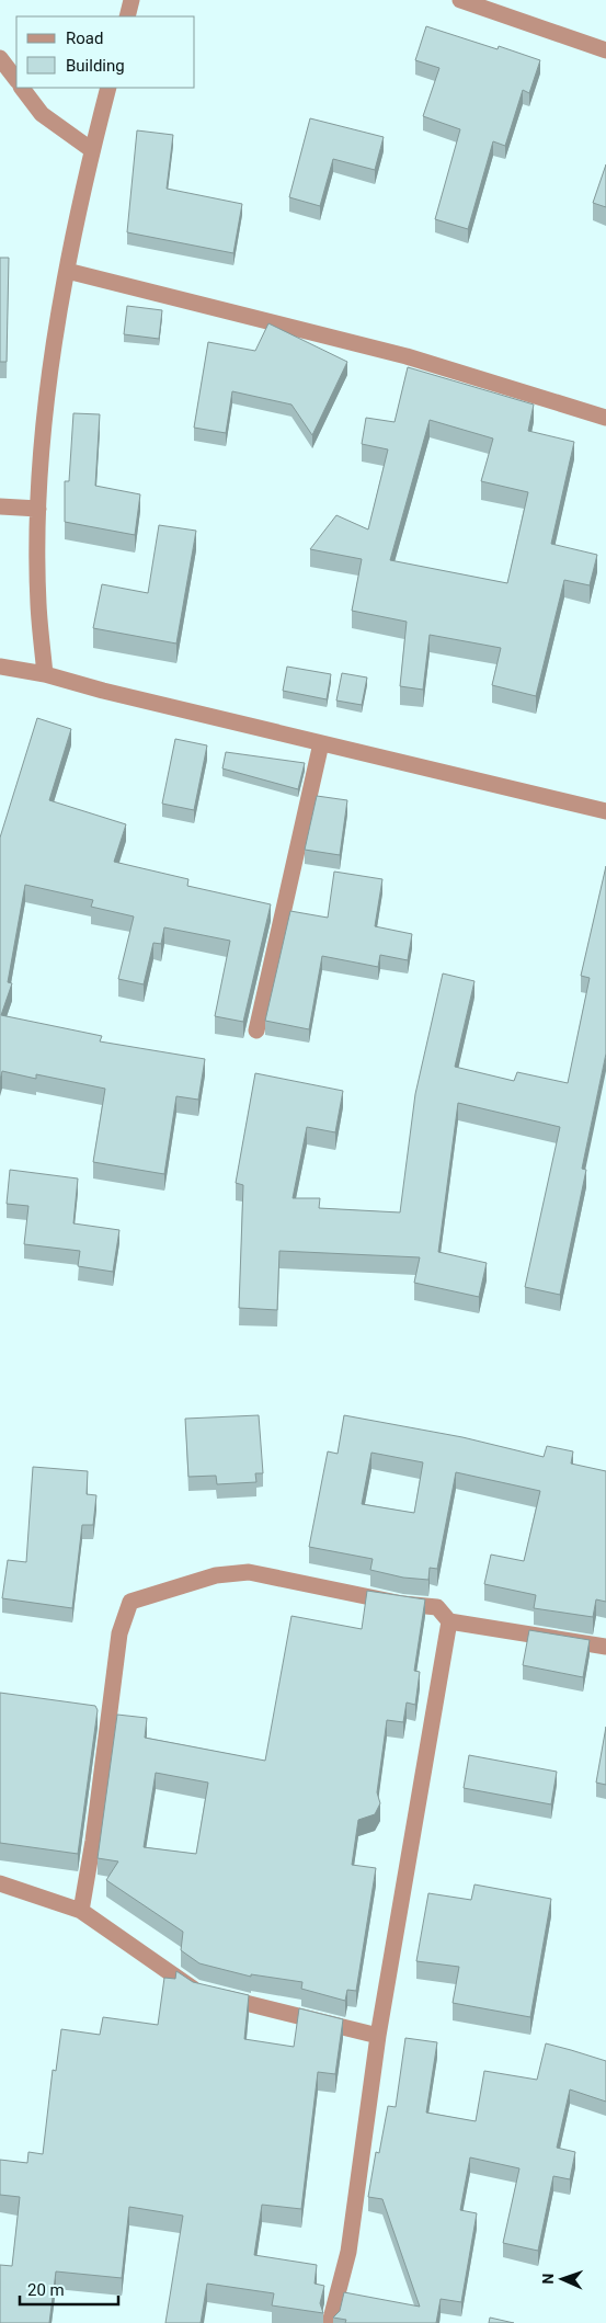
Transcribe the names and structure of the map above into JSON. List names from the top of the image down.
{
  "legend": ["Road", "Building"],
  "scale_bar": "20 m",
  "north": "left"
}
